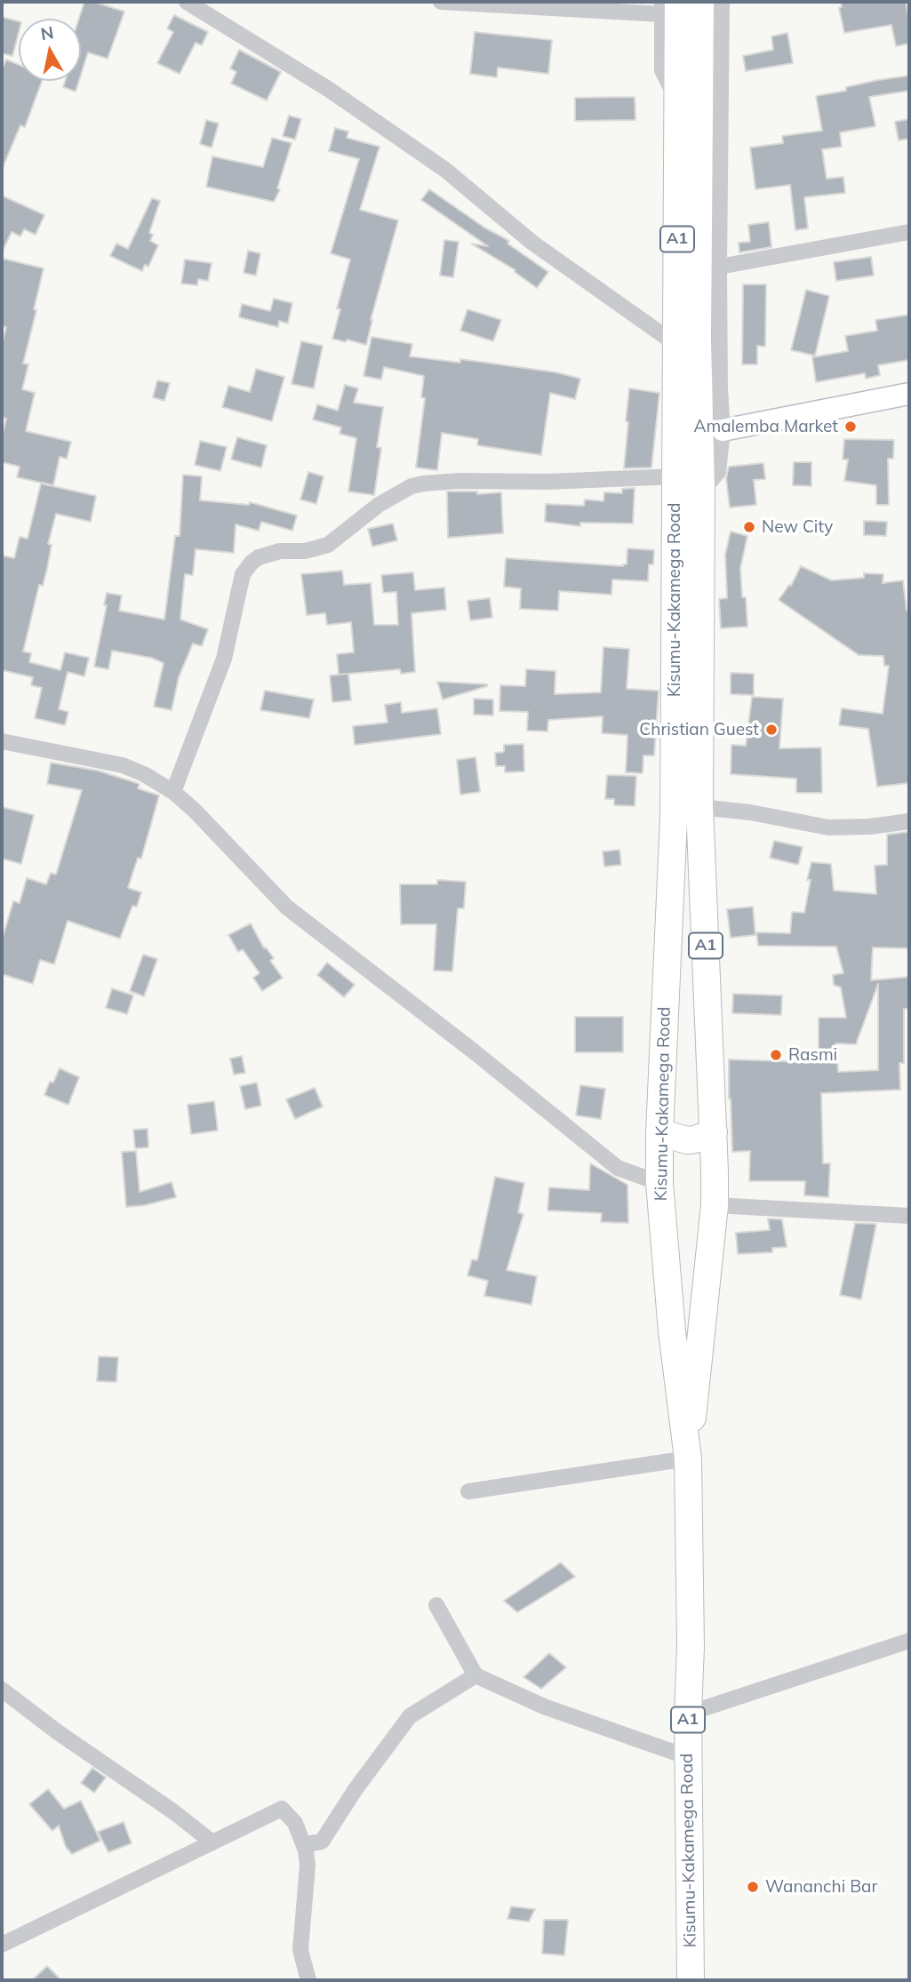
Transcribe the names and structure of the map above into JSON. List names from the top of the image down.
{
  "streets": {
    "highway": ["A1", "Kisumu-Kakamega Road"]
  },
  "places": [
    "Amalemba Market",
    "New City",
    "Christian Guest",
    "Rasmi",
    "Wananchi Bar"
  ],
  "north": "top"
}
